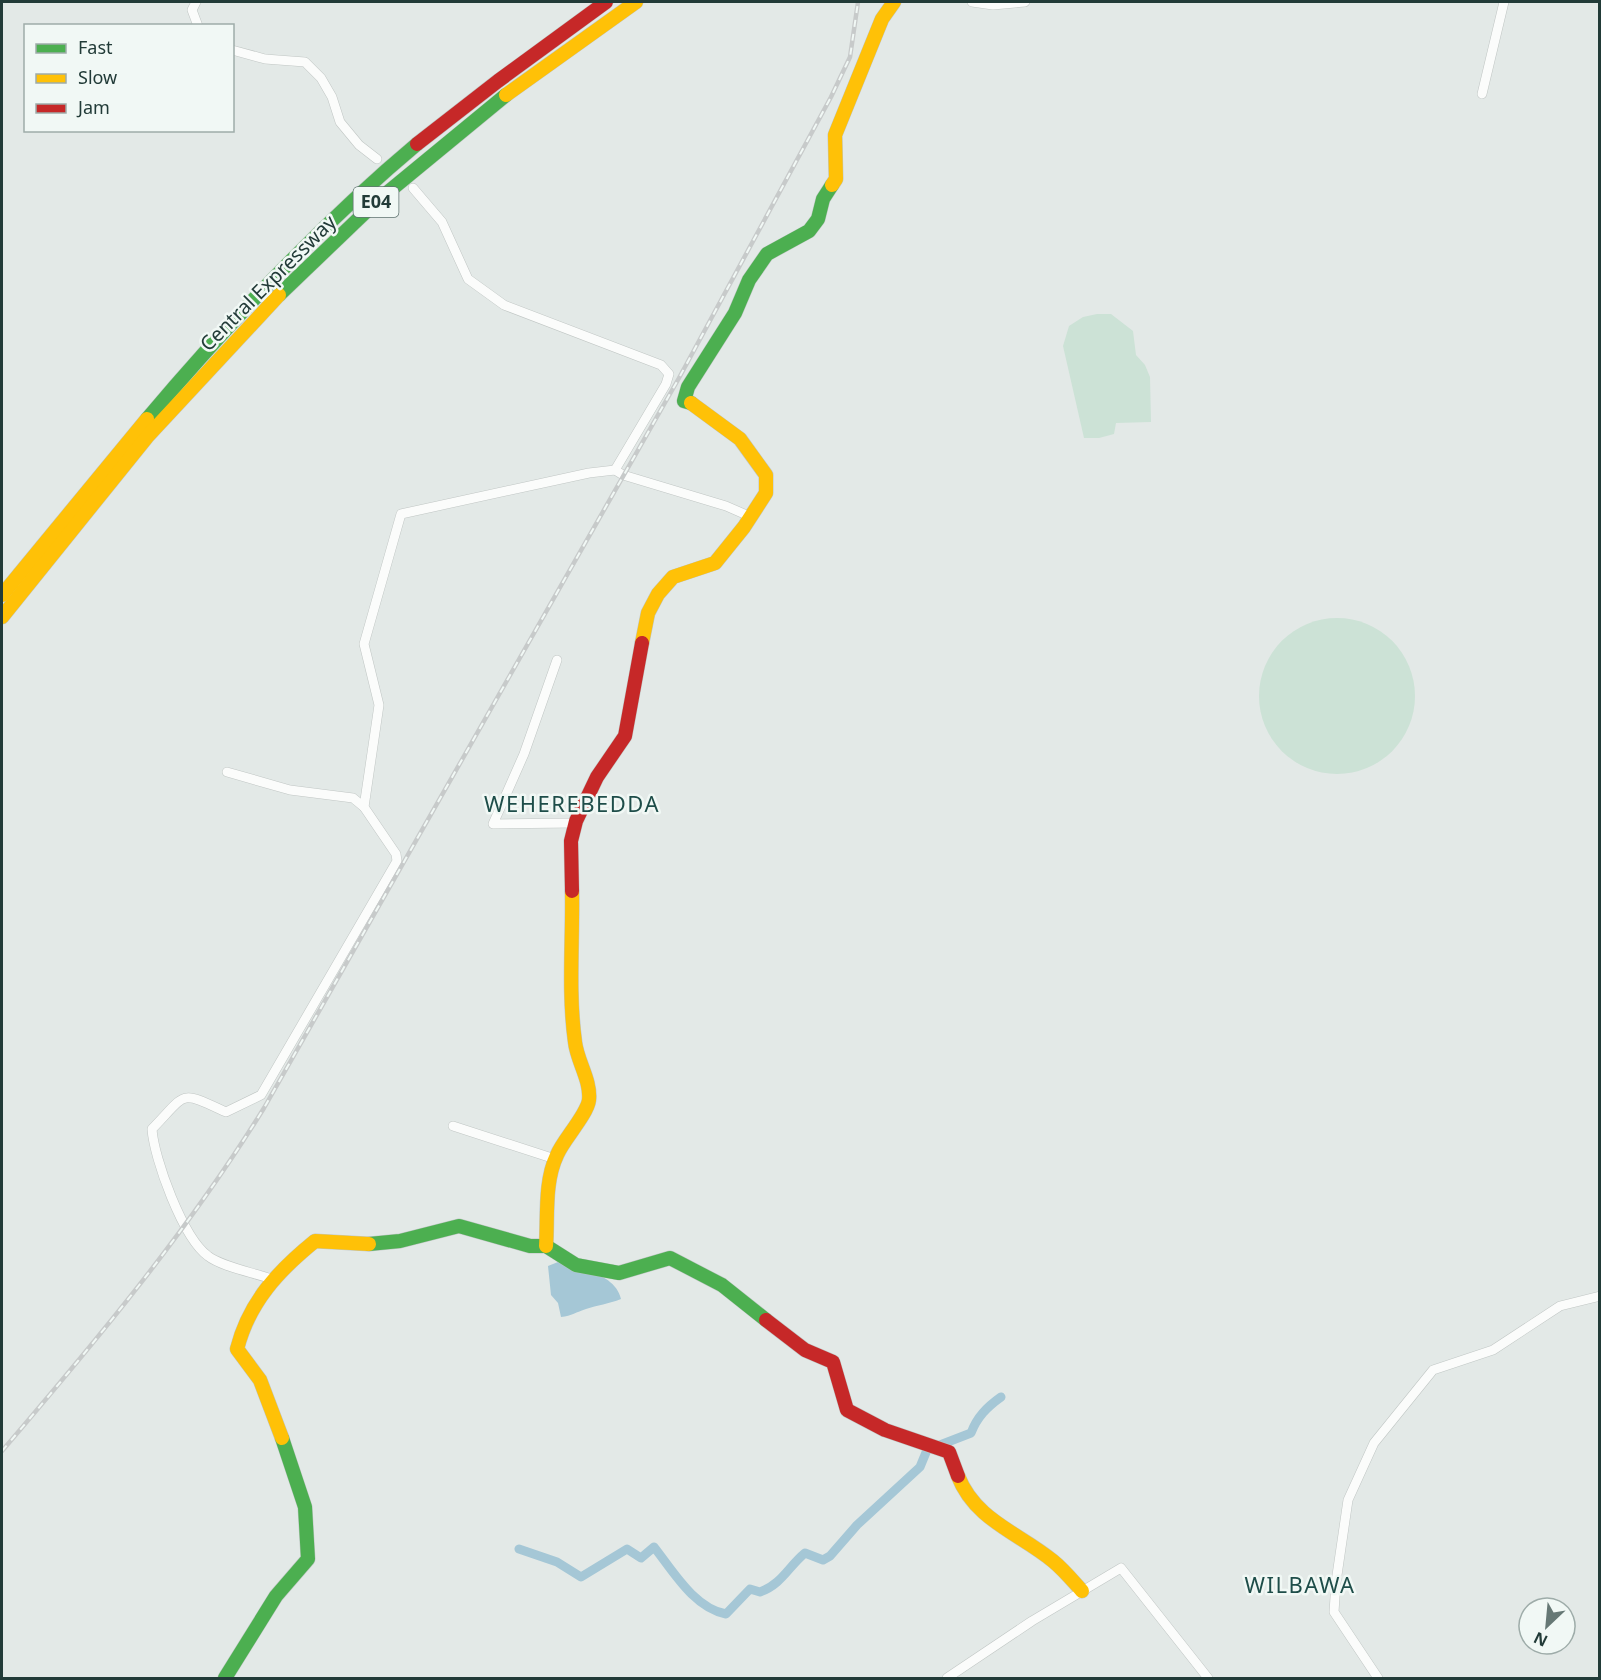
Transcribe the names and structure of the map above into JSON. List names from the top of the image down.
{
  "streets": {
    "main road": ["E04", "Central Expressway"]
  },
  "districts": ["WEHEREBEDDA", "WILBAWA"],
  "legend": ["Fast", "Slow", "Jam"],
  "north": "bottom left"
}
